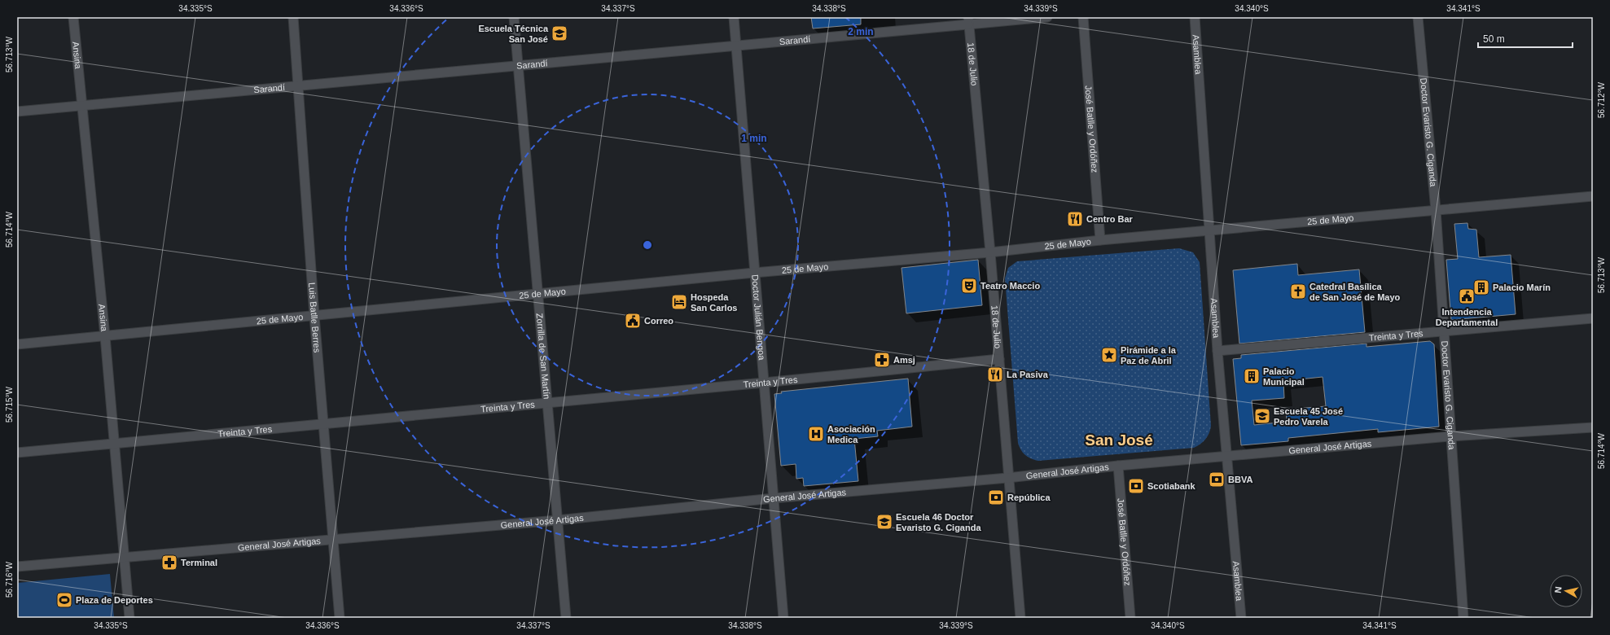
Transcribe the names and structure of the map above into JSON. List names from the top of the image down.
{
  "streets": {
    "street": [
      "Sarandí",
      "Ansina",
      "Asamblea",
      "18 de Julio",
      "José Batlle y Ordóñez",
      "Doctor Evaristo G. Ciganda",
      "25 de Mayo",
      "Luis Batlle Berres",
      "Doctor Julián Bengoa",
      "Treinta y Tres",
      "Zorrilla de San Martín",
      "General José Artigas"
    ]
  },
  "crossings": [
    ["Sarandí", "Ansina"],
    ["Sarandí", "18 de Julio"],
    ["Sarandí", "Luis Batlle Berres"],
    ["Sarandí", "Doctor Julián Bengoa"],
    ["Sarandí", "Zorrilla de San Martín"],
    ["Ansina", "25 de Mayo"],
    ["Ansina", "Treinta y Tres"],
    ["Ansina", "General José Artigas"],
    ["Asamblea", "25 de Mayo"],
    ["Asamblea", "Treinta y Tres"],
    ["Asamblea", "General José Artigas"],
    ["18 de Julio", "25 de Mayo"],
    ["18 de Julio", "Treinta y Tres"],
    ["18 de Julio", "General José Artigas"],
    ["José Batlle y Ordóñez", "25 de Mayo"],
    ["José Batlle y Ordóñez", "General José Artigas"],
    ["Doctor Evaristo G. Ciganda", "25 de Mayo"],
    ["Doctor Evaristo G. Ciganda", "Treinta y Tres"],
    ["Doctor Evaristo G. Ciganda", "General José Artigas"],
    ["25 de Mayo", "Luis Batlle Berres"],
    ["25 de Mayo", "Doctor Julián Bengoa"],
    ["25 de Mayo", "Zorrilla de San Martín"],
    ["Luis Batlle Berres", "Treinta y Tres"],
    ["Luis Batlle Berres", "General José Artigas"],
    ["Doctor Julián Bengoa", "Treinta y Tres"],
    ["Doctor Julián Bengoa", "General José Artigas"],
    ["Treinta y Tres", "Zorrilla de San Martín"],
    ["Zorrilla de San Martín", "General José Artigas"]
  ],
  "districts": ["San José"],
  "places": {
    "school or university": ["Escuela Técnica San José", "Escuela 45 José Pedro Varela", "Escuela 46 Doctor Evaristo G. Ciganda"],
    "restaurant": ["Centro Bar", "La Pasiva"],
    "theatre": ["Teatro Maccio"],
    "building": ["Palacio Marín", "Palacio Municipal"],
    "church": ["Catedral Basílica de San José de Mayo"],
    "public building": ["Intendencia Departamental", "Correo"],
    "hotel": ["Hospeda San Carlos"],
    "place": ["Pirámide a la Paz de Abril"],
    "pharmacy": ["Amsj", "Terminal"],
    "hospital": ["Asociación Medica"],
    "bank": ["BBVA", "Scotiabank", "República"],
    "sports": ["Plaza de Deportes"]
  },
  "scale_bar": "50 m",
  "north": "left",
  "coordinates": [
    "34.335°S",
    "34.336°S",
    "34.337°S",
    "34.338°S",
    "34.339°S",
    "34.340°S",
    "34.341°S",
    "56.713°W",
    "56.712°W",
    "56.714°W",
    "56.715°W",
    "56.716°W"
  ],
  "rings": ["2 min", "1 min"]
}
